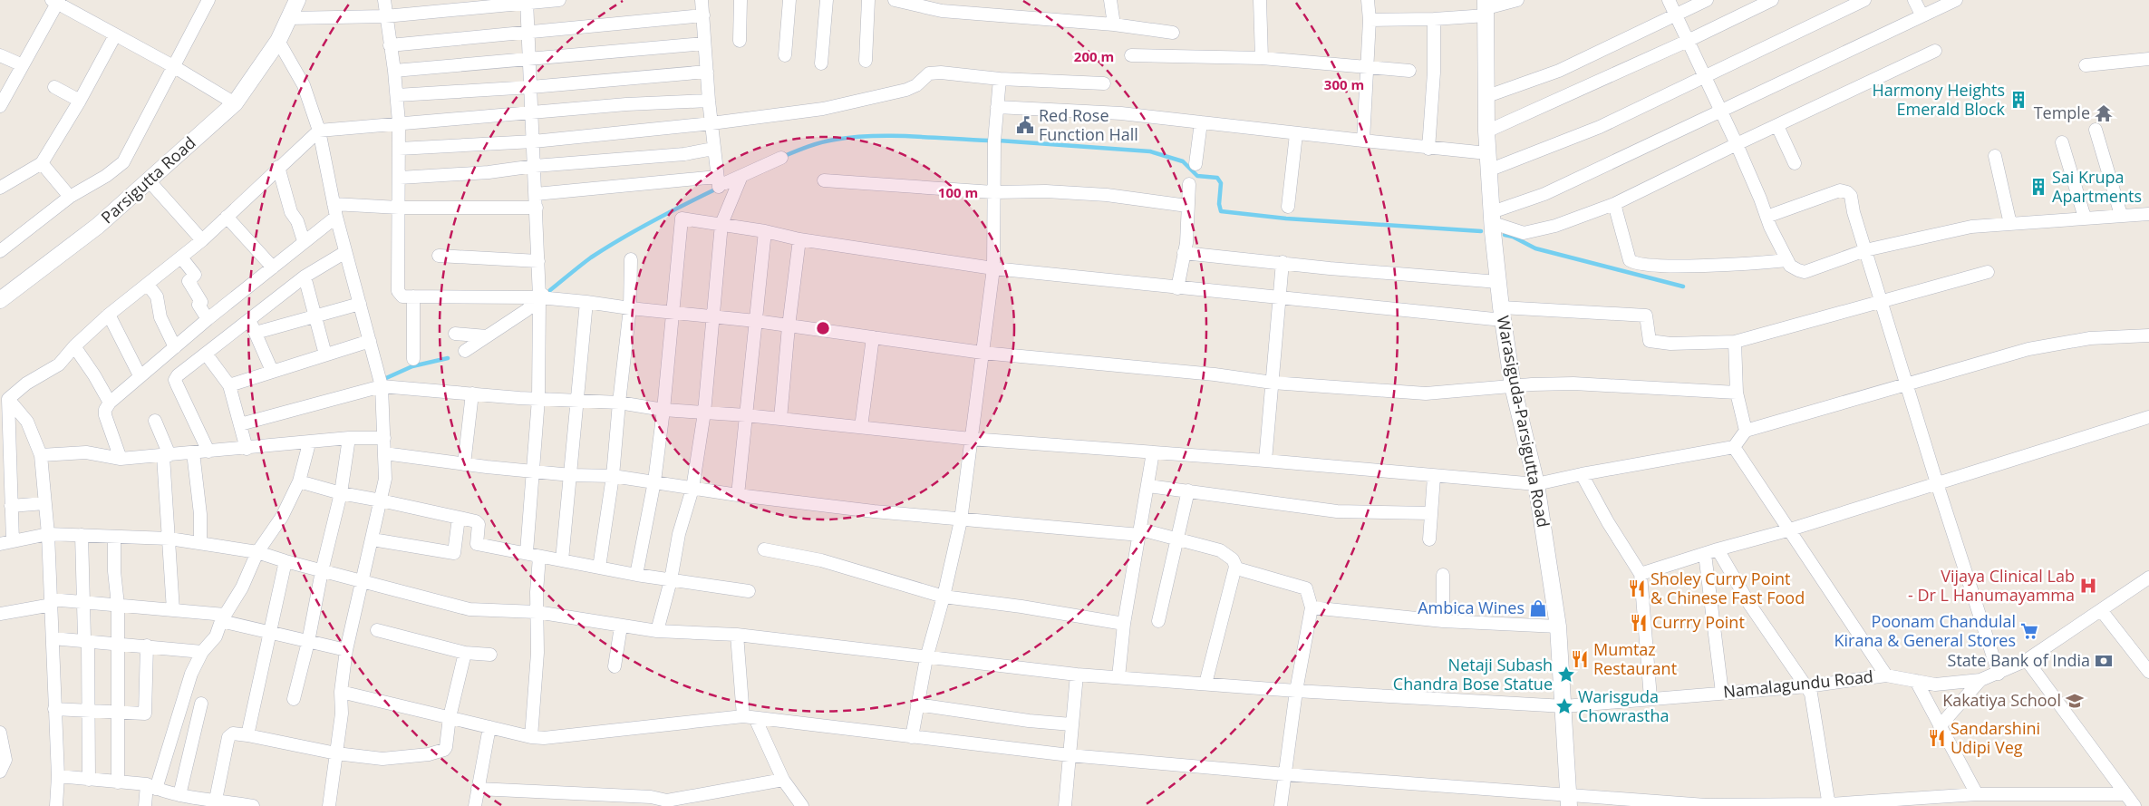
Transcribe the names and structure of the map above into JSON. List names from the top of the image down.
{
  "streets": {
    "street": ["Parsigutta Road", "Warasiguda-Parsigutta Road", "Namalagundu Road"]
  },
  "crossings": [
    ["Warasiguda-Parsigutta Road", "Namalagundu Road"]
  ],
  "places": {
    "building": ["Harmony Heights Emerald Block", "Sai Krupa Apartments"],
    "temple": ["Temple"],
    "public building": ["Red Rose Function Hall"],
    "hospital": ["Vijaya Clinical Lab - Dr L Hanumayamma"],
    "restaurant": [
      "Sholey Curry Point & Chinese Fast Food",
      "Currry Point",
      "Mumtaz Restaurant",
      "Sandarshini Udipi Veg"
    ],
    "shop": ["Ambica Wines"],
    "supermarket": ["Poonam Chandulal Kirana & General Stores"],
    "bank": ["State Bank of India"],
    "place": ["Netaji Subash Chandra Bose Statue", "Warisguda Chowrastha"],
    "school or university": ["Kakatiya School"]
  },
  "rings": ["200 m", "300 m", "100 m"]
}
